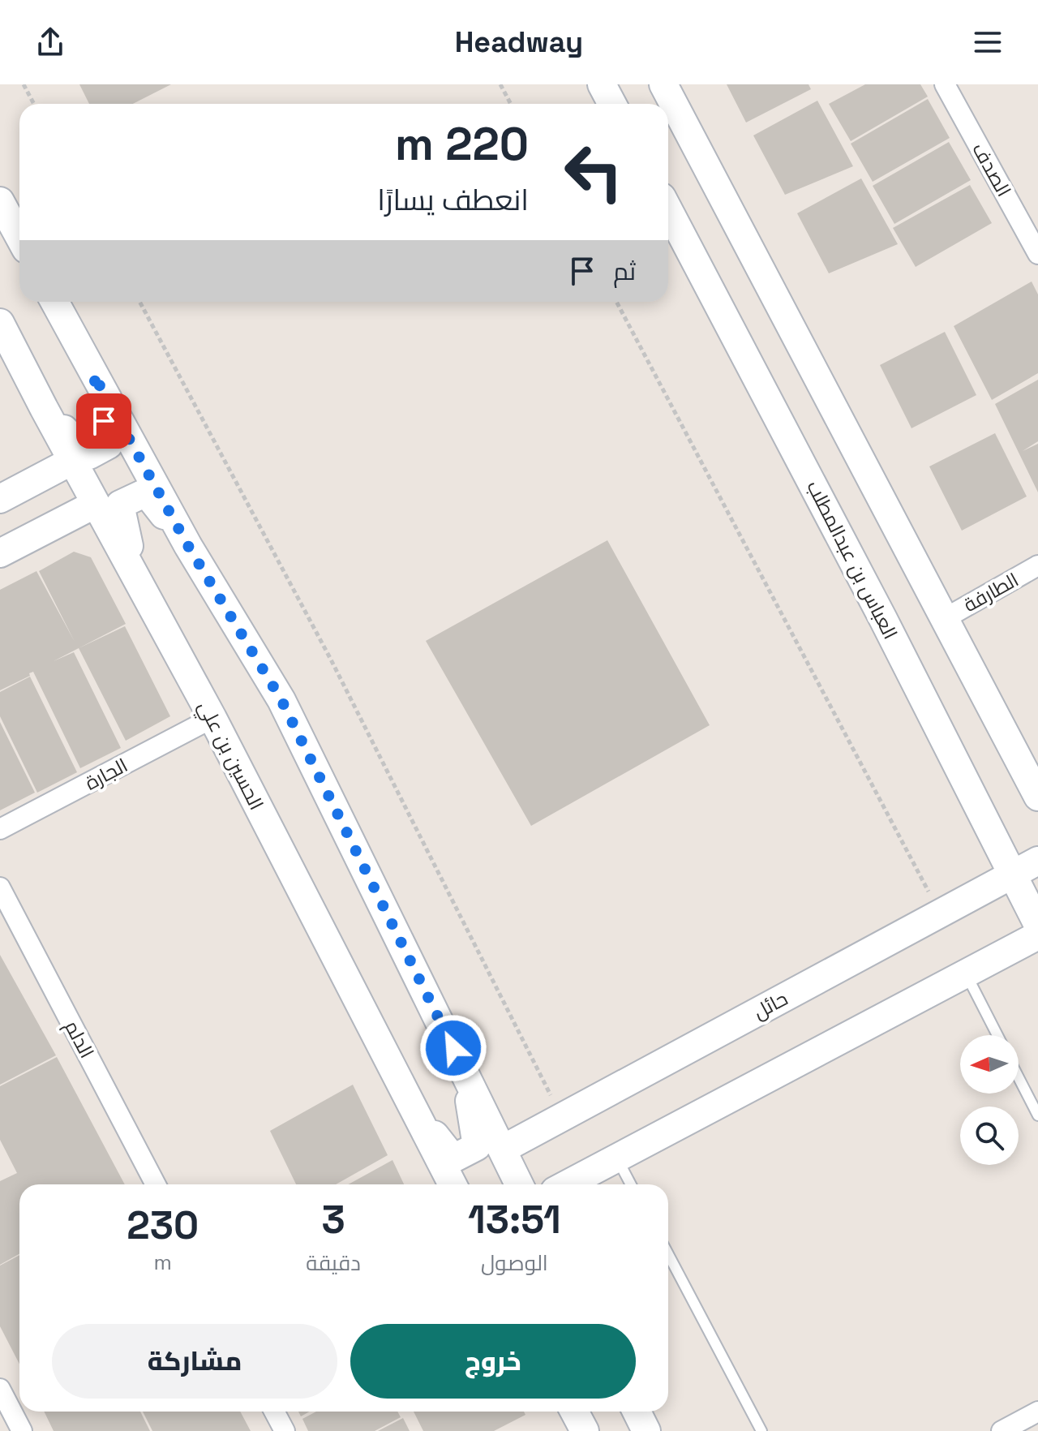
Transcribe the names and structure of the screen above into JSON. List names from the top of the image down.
{
  "streets": {
    "street": [
      "الصدف",
      "العباس بن عبدالمطلب",
      "الطارفة",
      "الحسين بن علي",
      "الجارة",
      "حائل",
      "الدلم"
    ]
  },
  "crossings": [
    ["العباس بن عبدالمطلب", "حائل"],
    ["الحسين بن علي", "الجارة"]
  ],
  "north": "left",
  "page": {
    "header": "Headway",
    "turn": ["220 m", "انعطف يسارًا"],
    "then": "ثم",
    "eta": [
      "13:51",
      "الوصول",
      "3",
      "دقيقة",
      "230",
      "m"
    ],
    "buttons": ["خروج", "مشاركة"]
  }
}
